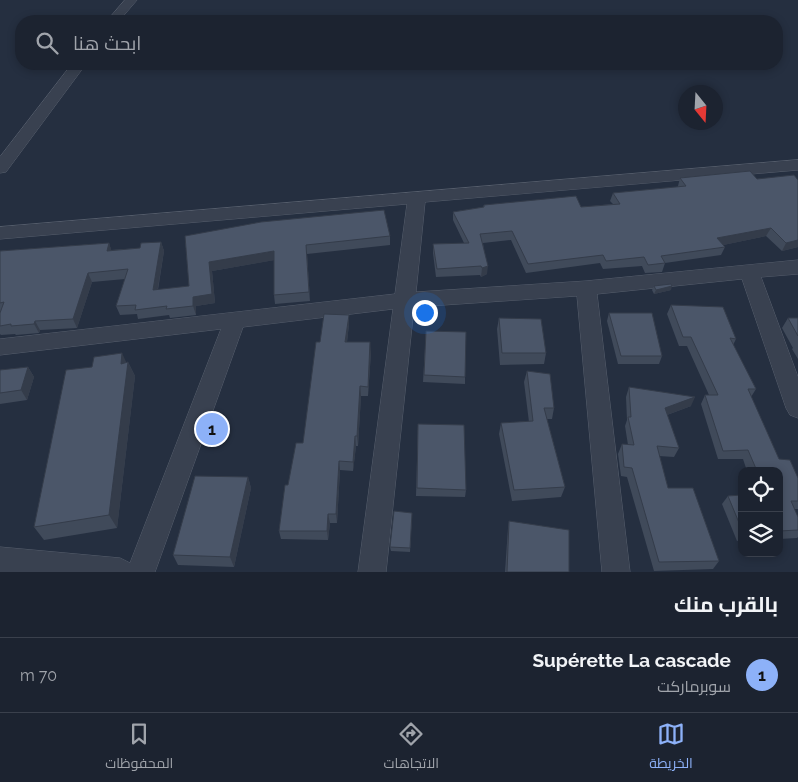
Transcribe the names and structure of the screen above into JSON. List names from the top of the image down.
{
  "north": "bottom",
  "page": {
    "search": "ابحث هنا",
    "pins": "1",
    "heading": "بالقرب منك",
    "list": [
      {
        "mark": "1",
        "name": "Supérette La cascade",
        "note": "سوبرماركت",
        "value": "70 m"
      }
    ],
    "nav": ["الخريطة", "الاتجاهات", "المحفوظات"]
  }
}
